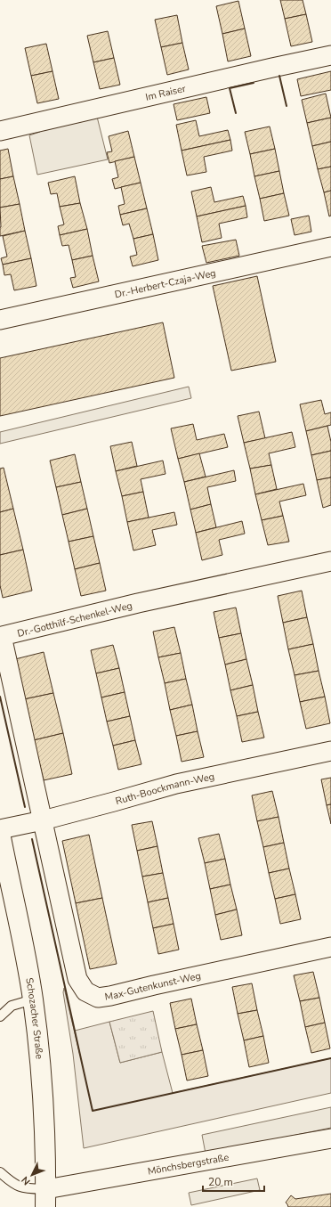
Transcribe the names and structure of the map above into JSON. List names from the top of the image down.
{
  "streets": {
    "main road": ["Schozacher Straße"],
    "street": [
      "Im Raiser",
      "Dr.-Herbert-Czaja-Weg",
      "Dr.-Gotthilf-Schenkel-Weg",
      "Ruth-Boockmann-Weg",
      "Max-Gutenkunst-Weg",
      "Mönchsbergstraße"
    ]
  },
  "crossings": [
    ["Dr.-Gotthilf-Schenkel-Weg", "Ruth-Boockmann-Weg"],
    ["Dr.-Gotthilf-Schenkel-Weg", "Max-Gutenkunst-Weg"],
    ["Ruth-Boockmann-Weg", "Max-Gutenkunst-Weg"],
    ["Schozacher Straße", "Mönchsbergstraße"]
  ],
  "scale_bar": "20 m",
  "north": "bottom left"
}
